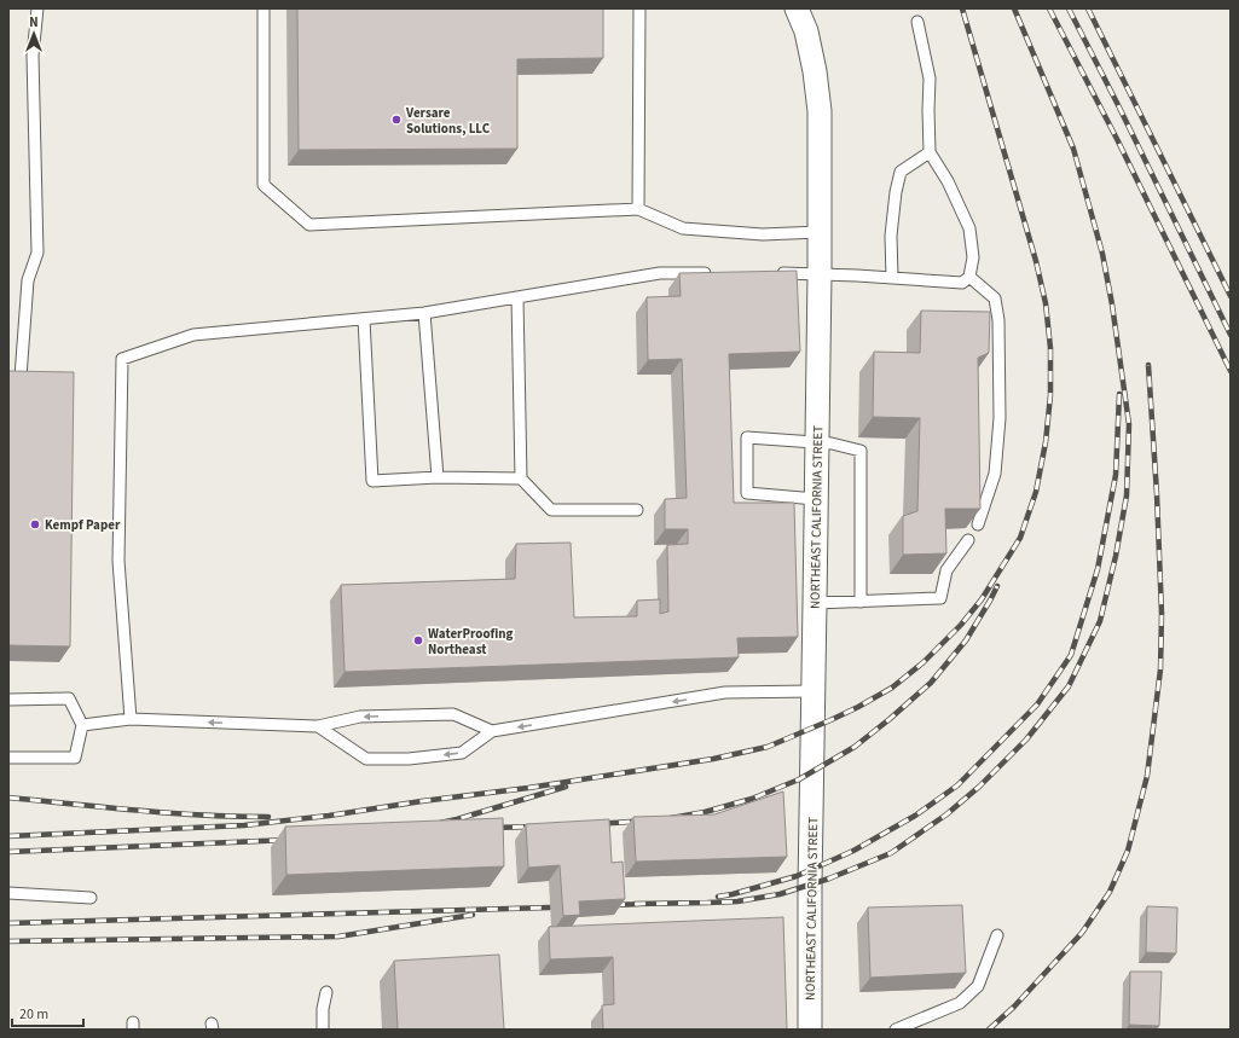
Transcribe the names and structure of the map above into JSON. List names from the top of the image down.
{
  "streets": {
    "street": ["NORTHEAST CALIFORNIA STREET"]
  },
  "places": ["Versare Solutions, LLC", "Kempf Paper", "WaterProofing Northeast"],
  "scale_bar": "20 m",
  "north": "top"
}
